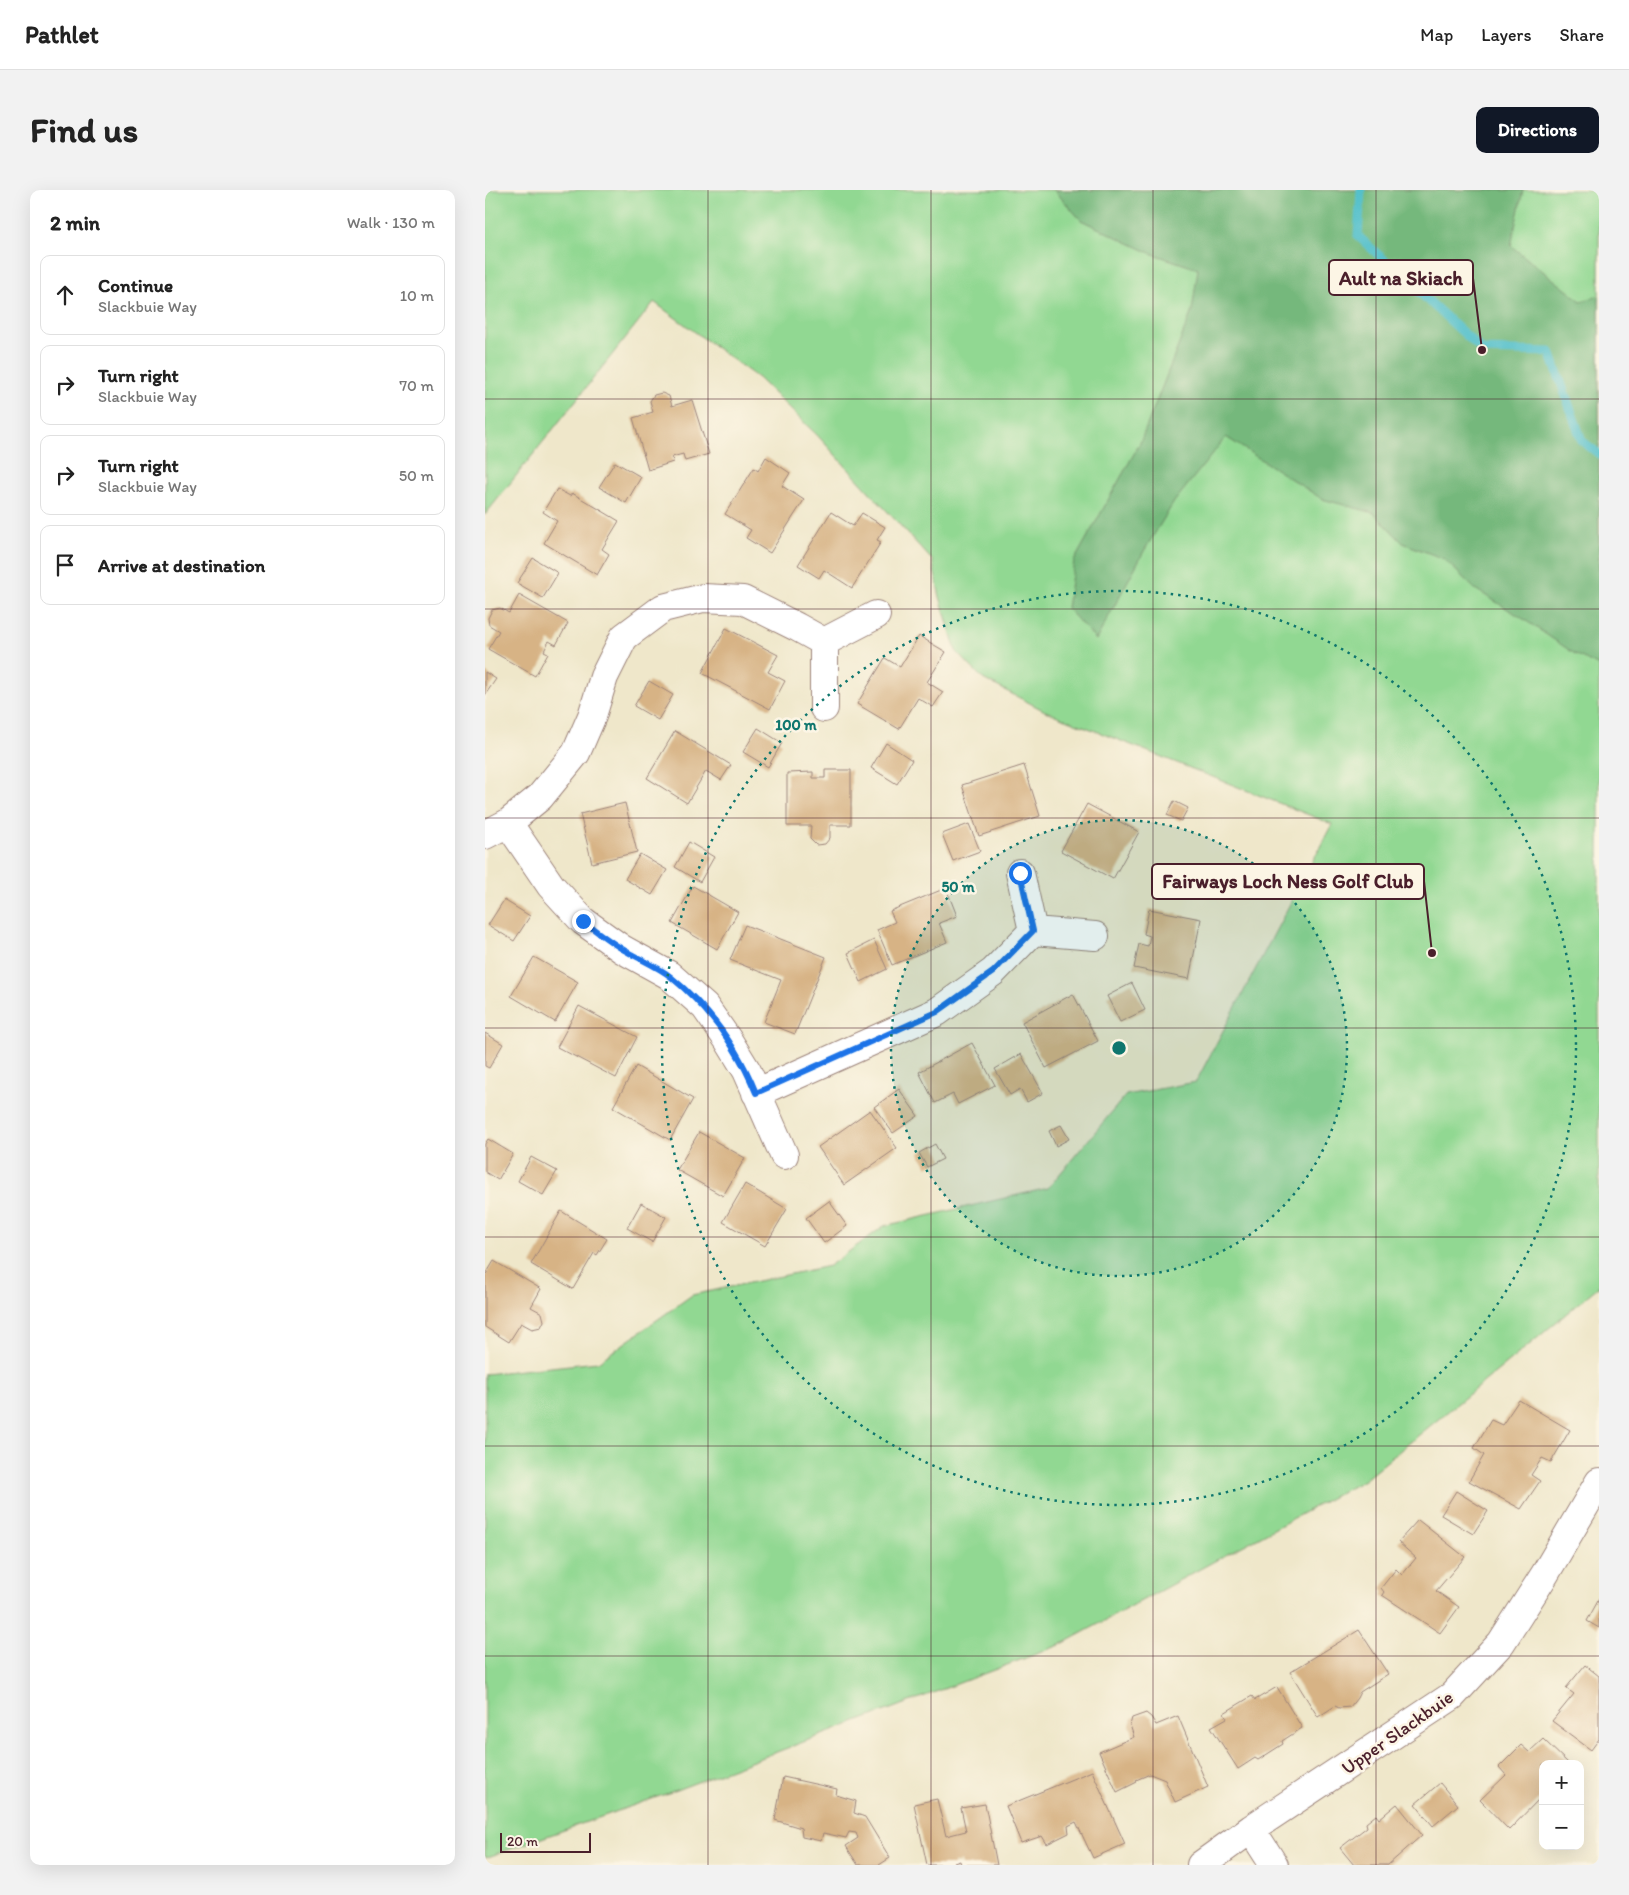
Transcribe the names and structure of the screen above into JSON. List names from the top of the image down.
{
  "streets": {
    "street": ["Upper Slackbuie"]
  },
  "places": ["Ault na Skiach", "Fairways Loch Ness Golf Club"],
  "scale_bar": "20 m",
  "page": {
    "header": "Pathlet",
    "nav": ["Map", "Layers", "Share"],
    "buttons": "Directions",
    "title": "Find us",
    "heading": ["2 min", "Walk · 130 m"],
    "list": [
      ["Continue", "Slackbuie Way", "10 m"],
      ["Turn right", "Slackbuie Way", "70 m"],
      ["Turn right", "Slackbuie Way", "50 m"],
      "Arrive at destination"
    ],
    "map_buttons": ["+", "−"],
    "scale": "20 m"
  },
  "rings": ["100 m", "50 m"]
}
